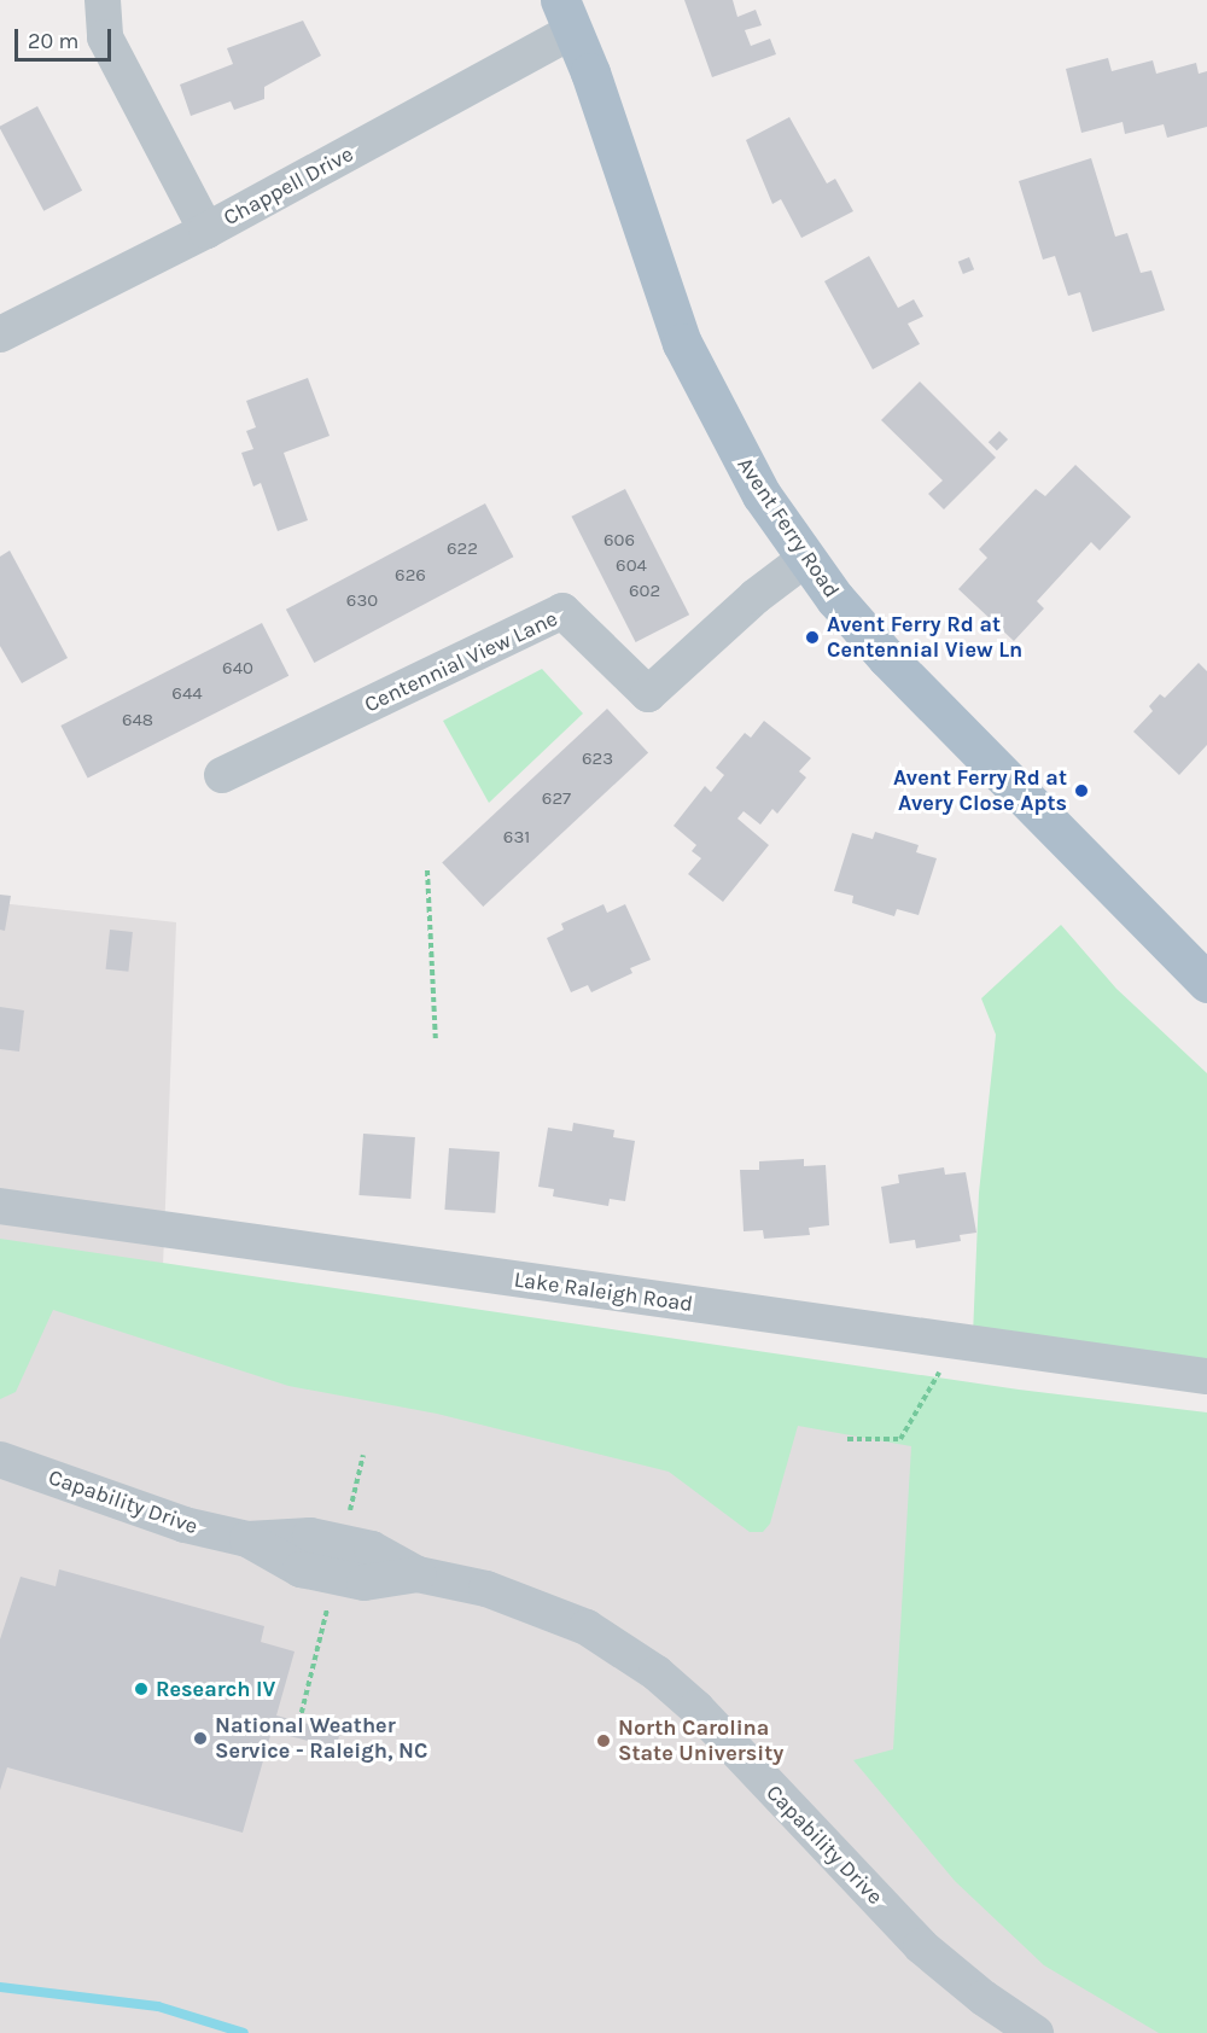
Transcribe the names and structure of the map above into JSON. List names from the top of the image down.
{
  "streets": {
    "main road": ["Avent Ferry Road"],
    "street": [
      "Chappell Drive",
      "Centennial View Lane",
      "Lake Raleigh Road",
      "Capability Drive"
    ]
  },
  "crossings": [
    ["Chappell Drive", "Avent Ferry Road"],
    ["Avent Ferry Road", "Centennial View Lane"]
  ],
  "places": [
    "Avent Ferry Rd at Centennial View Ln",
    "Avent Ferry Rd at Avery Close Apts",
    "Research IV",
    "National Weather Service - Raleigh, NC",
    "North Carolina State University"
  ],
  "house_numbers": [
    "606",
    "622",
    "604",
    "626",
    "602",
    "630",
    "640",
    "644",
    "648",
    "623",
    "627",
    "631"
  ],
  "scale_bar": "20 m"
}
